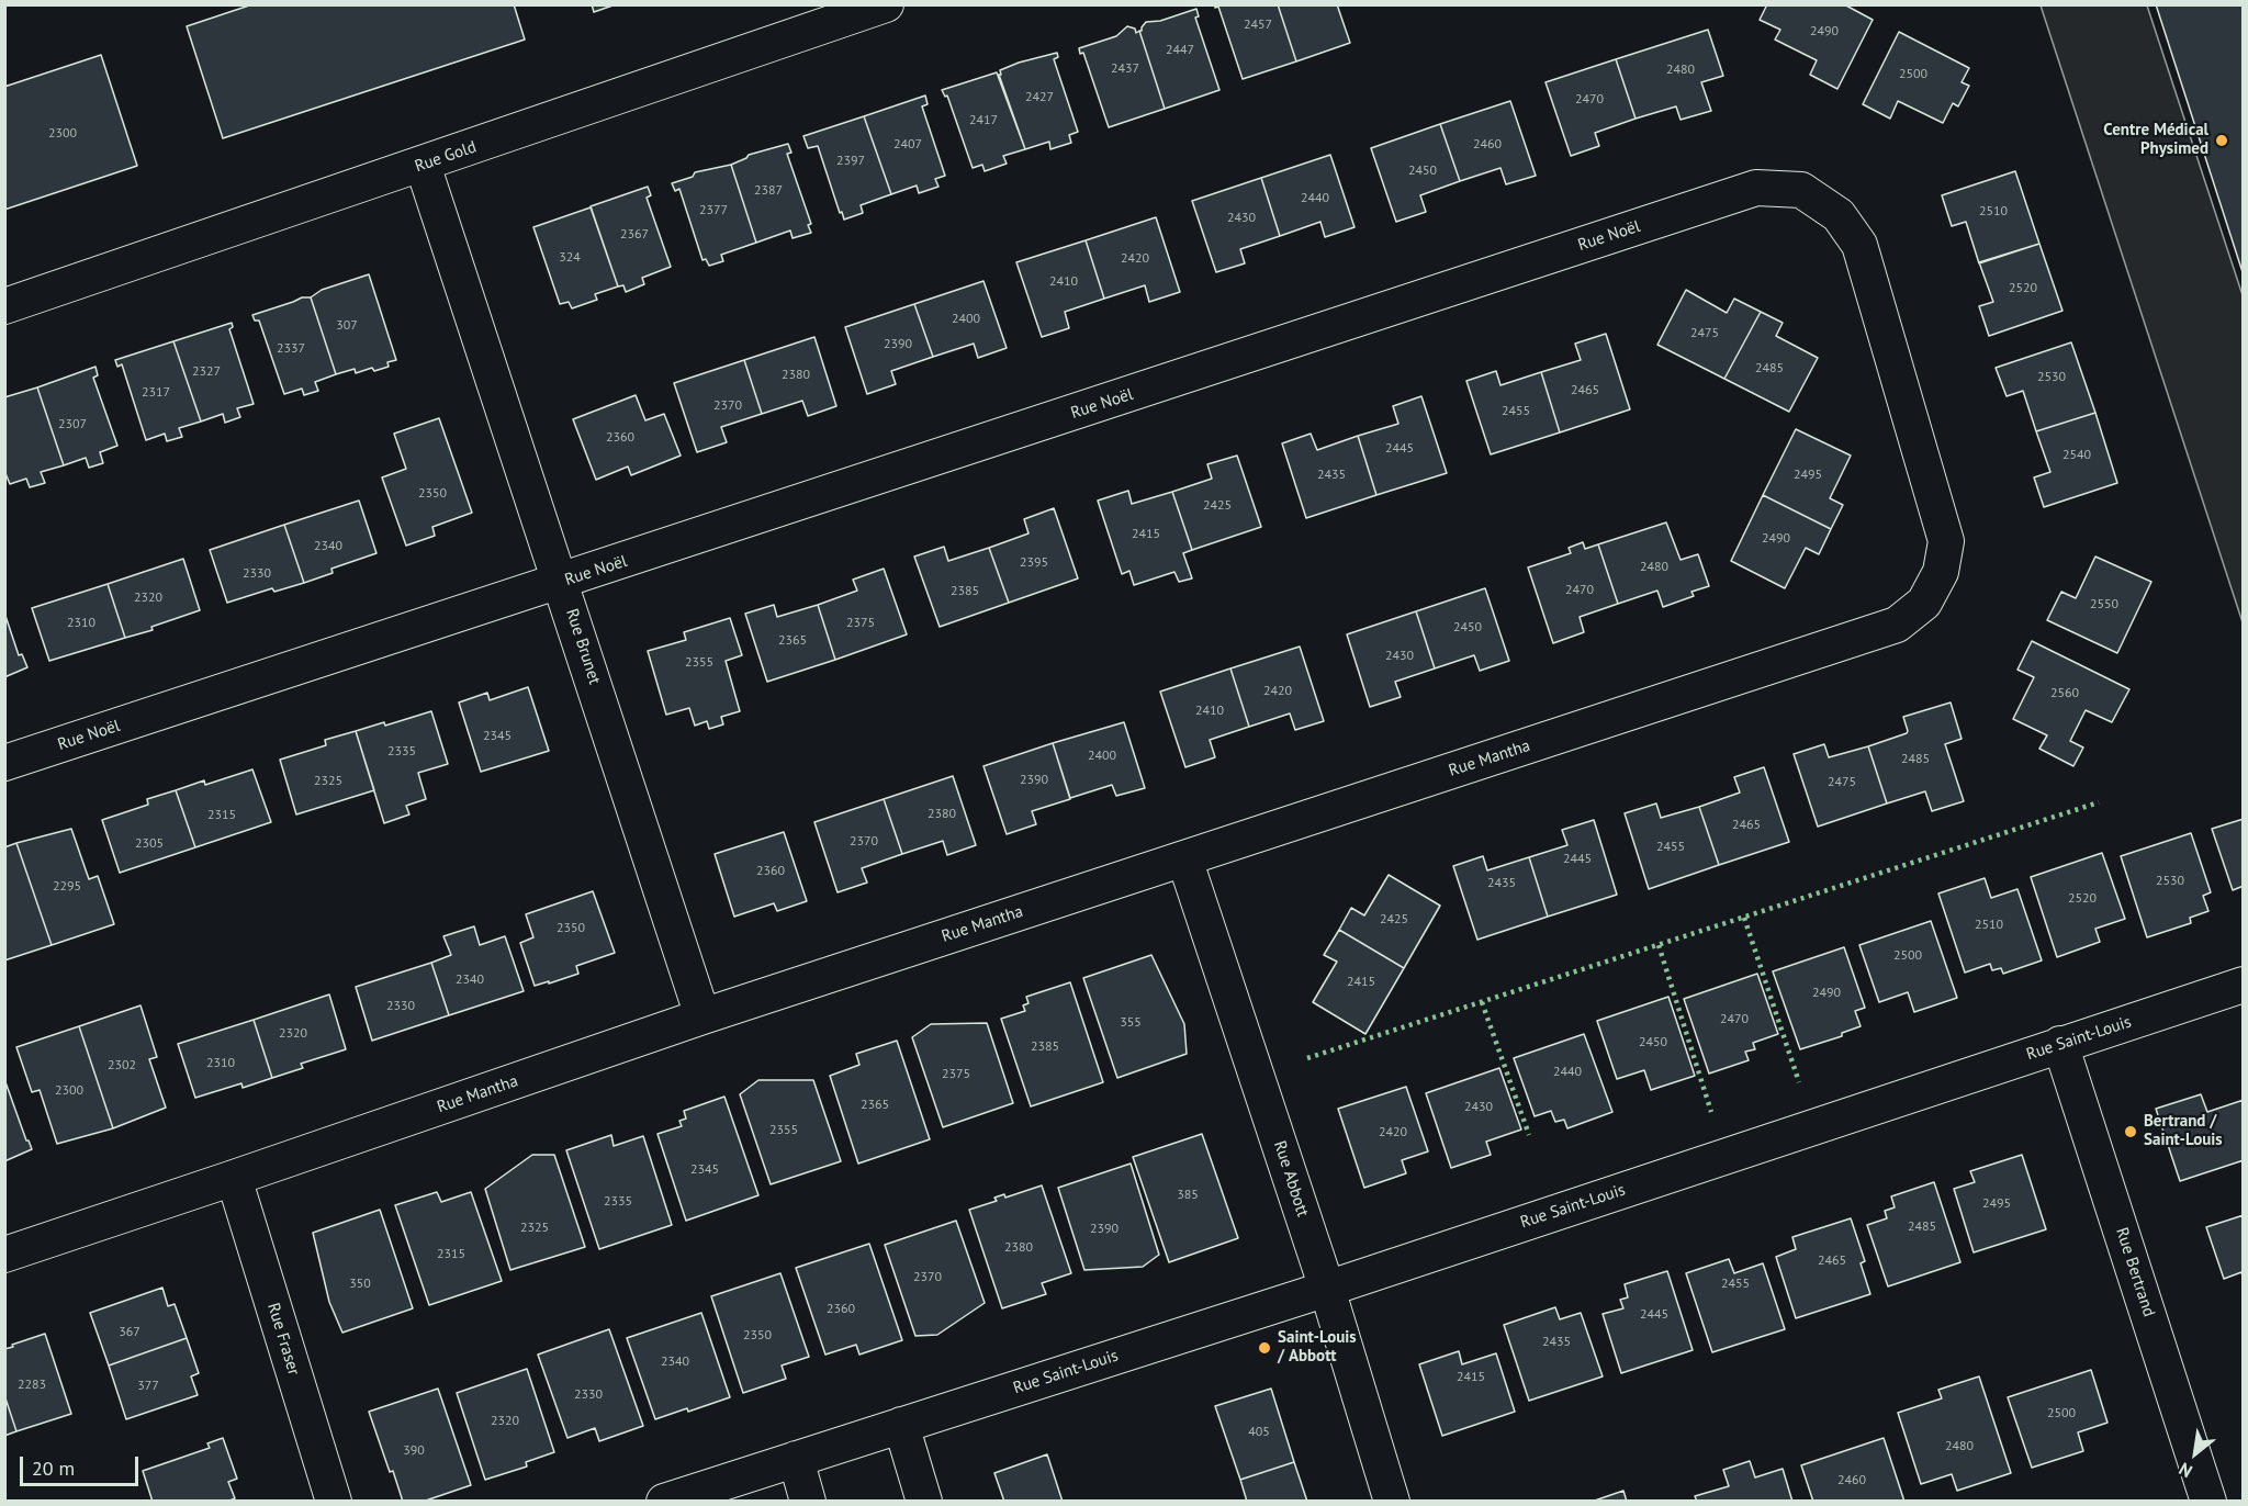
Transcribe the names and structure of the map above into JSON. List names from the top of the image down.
{
  "streets": {
    "street": [
      "Rue Gold",
      "Rue Noël",
      "Rue Brunet",
      "Rue Mantha",
      "Rue Saint-Louis",
      "Rue Abbott",
      "Rue Bertrand",
      "Rue Fraser"
    ]
  },
  "crossings": [
    ["Rue Gold", "Rue Brunet"],
    ["Rue Noël", "Rue Brunet"],
    ["Rue Noël", "Rue Mantha"],
    ["Rue Brunet", "Rue Mantha"],
    ["Rue Mantha", "Rue Abbott"],
    ["Rue Mantha", "Rue Fraser"],
    ["Rue Saint-Louis", "Rue Abbott"],
    ["Rue Saint-Louis", "Rue Bertrand"]
  ],
  "places": ["Centre Médical Physimed", "Bertrand / Saint-Louis", "Saint-Louis / Abbott"],
  "house_numbers": [
    "2457",
    "2490",
    "2447",
    "2437",
    "2480",
    "2500",
    "2427",
    "2470",
    "2417",
    "2300",
    "2407",
    "2460",
    "2397",
    "2450",
    "2387",
    "2440",
    "2377",
    "2510",
    "2430",
    "2367",
    "324",
    "2420",
    "2410",
    "2520",
    "2400",
    "307",
    "2475",
    "2390",
    "2337",
    "2485",
    "2327",
    "2380",
    "2530",
    "2465",
    "2317",
    "2370",
    "2455",
    "2307",
    "2360",
    "2445",
    "2540",
    "2435",
    "2495",
    "2350",
    "2425",
    "2415",
    "2490",
    "2340",
    "2395",
    "2480",
    "2330",
    "2470",
    "2385",
    "2320",
    "2550",
    "2310",
    "2375",
    "2450",
    "2365",
    "2430",
    "2355",
    "2420",
    "2560",
    "2410",
    "2345",
    "2335",
    "2400",
    "2485",
    "2390",
    "2325",
    "2475",
    "2380",
    "2315",
    "2465",
    "2370",
    "2305",
    "2455",
    "2445",
    "2360",
    "2530",
    "2435",
    "2295",
    "2520",
    "2425",
    "2510",
    "2350",
    "2500",
    "2340",
    "2415",
    "2490",
    "2330",
    "2470",
    "355",
    "2320",
    "2450",
    "2385",
    "2310",
    "2302",
    "2440",
    "2375",
    "2300",
    "2365",
    "2430",
    "2355",
    "2420",
    "2345",
    "385",
    "2335",
    "2495",
    "2485",
    "2325",
    "2390",
    "2380",
    "2315",
    "2465",
    "2370",
    "350",
    "2455",
    "2360",
    "2445",
    "367",
    "2350",
    "2435",
    "2340",
    "2415",
    "2283",
    "377",
    "2330",
    "2500",
    "2320",
    "405",
    "2480",
    "390",
    "2460"
  ],
  "scale_bar": "20 m",
  "north": "bottom left"
}
